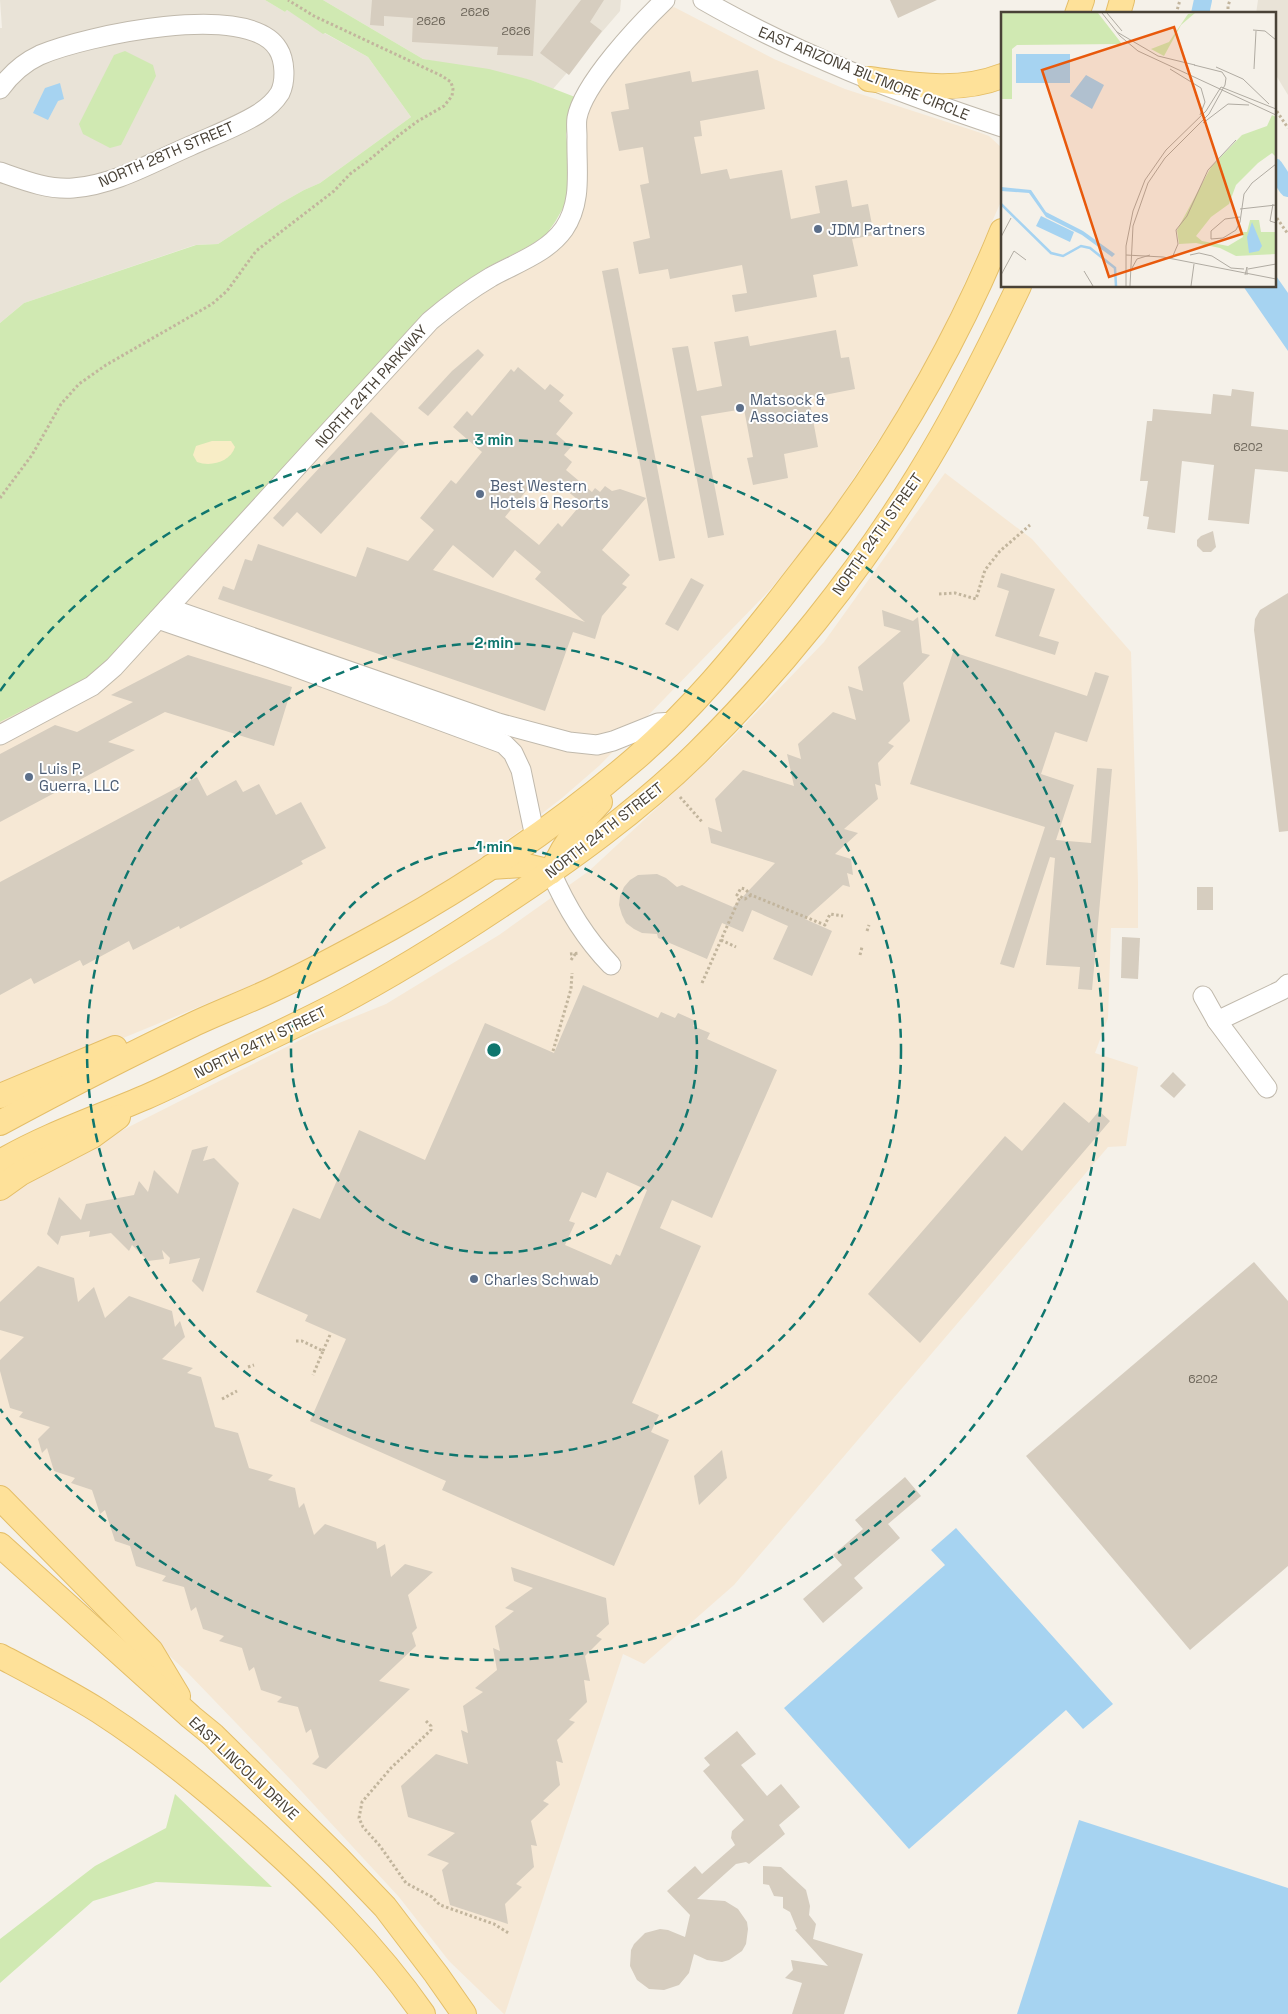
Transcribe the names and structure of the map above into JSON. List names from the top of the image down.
{
  "streets": {
    "main road": ["NORTH 24TH STREET", "EAST LINCOLN DRIVE"],
    "street": ["EAST ARIZONA BILTMORE CIRCLE", "NORTH 28TH STREET", "NORTH 24TH PARKWAY"]
  },
  "places": [
    "JDM Partners",
    "Matsock & Associates",
    "Best Western Hotels & Resorts",
    "Luis P. Guerra, LLC",
    "Charles Schwab"
  ],
  "house_numbers": [
    "2626",
    "2626",
    "2626",
    "6202",
    "6202"
  ],
  "rings": ["3 min", "2 min", "1 min"]
}
